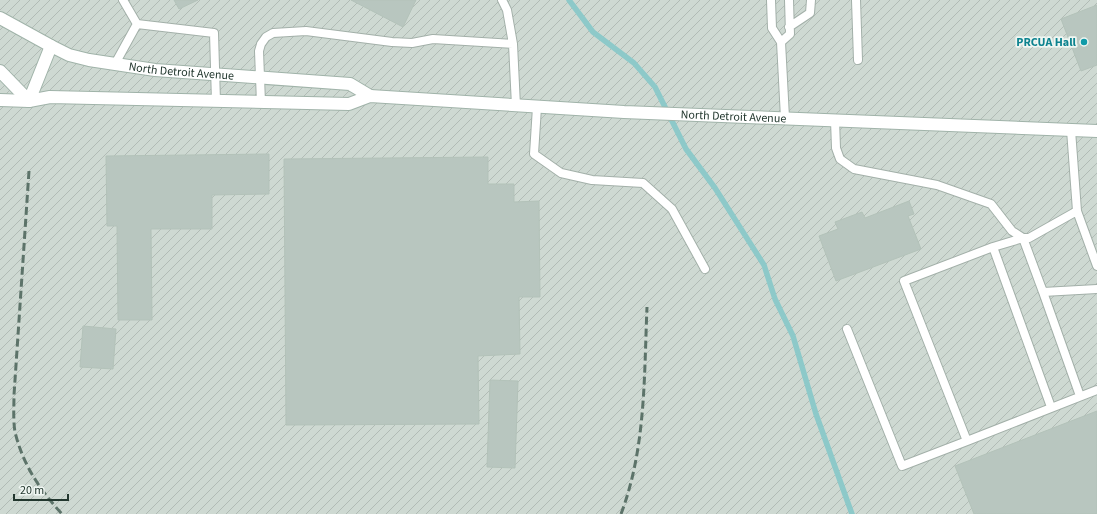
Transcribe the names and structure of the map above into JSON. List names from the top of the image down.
{
  "streets": {
    "main road": ["North Detroit Avenue"]
  },
  "places": ["PRCUA Hall"],
  "scale_bar": "20 m"
}
